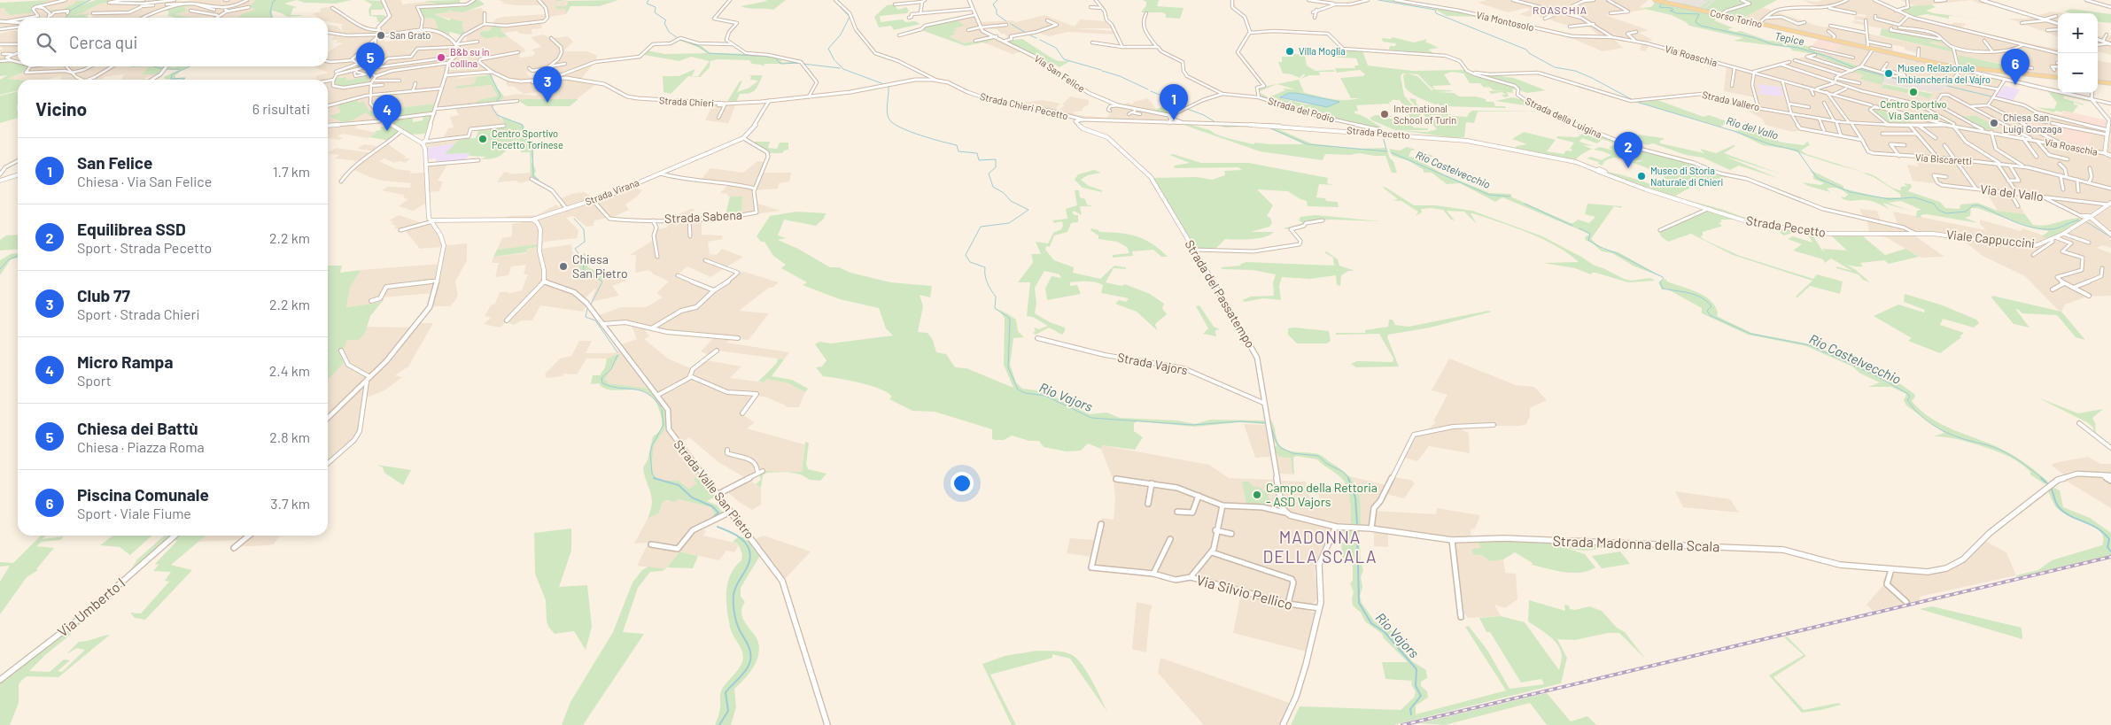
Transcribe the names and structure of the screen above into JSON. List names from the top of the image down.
{
  "streets": {
    "main road": [
      "Corso Torino",
      "Strada Chieri",
      "Strada Chieri Pecetto",
      "Strada Pecetto",
      "Viale Cappuccini"
    ],
    "street": [
      "Via Montosolo",
      "Via Roaschia",
      "Via San Felice",
      "Strada Vallero",
      "Strada del Podio",
      "Strada della Luigina",
      "Via Biscaretti",
      "Strada Virana",
      "Via del Vallo",
      "Strada Sabena",
      "Strada del Passatempo",
      "Strada Vajors",
      "Strada Valle San Pietro",
      "Strada Madonna della Scala",
      "Via Silvio Pellico",
      "Via Umberto I"
    ]
  },
  "crossings": [
    ["Via Montosolo", "Via Roaschia"],
    ["Via Roaschia", "Strada Vallero"],
    ["Via San Felice", "Strada del Podio"],
    ["Via San Felice", "Strada Pecetto"],
    ["Strada Vallero", "Strada della Luigina"],
    ["Strada Vallero", "Via Biscaretti"],
    ["Strada Chieri", "Strada Chieri Pecetto"],
    ["Strada Chieri", "Strada Virana"],
    ["Strada Chieri Pecetto", "Strada Pecetto"],
    ["Strada Chieri Pecetto", "Strada del Passatempo"],
    ["Strada del Podio", "Strada Pecetto"],
    ["Strada della Luigina", "Strada Pecetto"],
    ["Strada della Luigina", "Viale Cappuccini"],
    ["Strada Pecetto", "Viale Cappuccini"],
    ["Strada Virana", "Strada Sabena"],
    ["Via del Vallo", "Viale Cappuccini"],
    ["Strada del Passatempo", "Strada Vajors"]
  ],
  "districts": ["ROASCHIA", "MADONNA DELLA SCALA"],
  "water": [
    "Tepice",
    "Rio del Vallo",
    "Rio Castelvecchio",
    "Rio Vajors"
  ],
  "places": [
    "San Grato",
    "Villa Moglia",
    "B&b su in collina",
    "Museo Relazionale Imbiancheria del Vajro",
    "Centro Sportivo Via Santena",
    "International School of Turin",
    "Chiesa San Luigi Gonzaga",
    "Centro Sportivo Pecetto Torinese",
    "Museo di Storia Naturale di Chieri",
    "Chiesa San Pietro",
    "Campo della Rettoria - ASD Vajors"
  ],
  "page": {
    "map_buttons": ["+", "−"],
    "search": "Cerca qui",
    "pins": [
      "5",
      "6",
      "3",
      "1",
      "4",
      "2"
    ],
    "heading": ["Vicino", "6 risultati"],
    "list": [
      {
        "mark": "1",
        "name": "San Felice",
        "note": "Chiesa · Via San Felice",
        "value": "1.7 km"
      },
      {
        "mark": "2",
        "name": "Equilibrea SSD",
        "note": "Sport · Strada Pecetto",
        "value": "2.2 km"
      },
      {
        "mark": "3",
        "name": "Club 77",
        "note": "Sport · Strada Chieri",
        "value": "2.2 km"
      },
      {
        "mark": "4",
        "name": "Micro Rampa",
        "note": "Sport",
        "value": "2.4 km"
      },
      {
        "mark": "5",
        "name": "Chiesa dei Battù",
        "note": "Chiesa · Piazza Roma",
        "value": "2.8 km"
      },
      {
        "mark": "6",
        "name": "Piscina Comunale",
        "note": "Sport · Viale Fiume",
        "value": "3.7 km"
      }
    ]
  }
}
